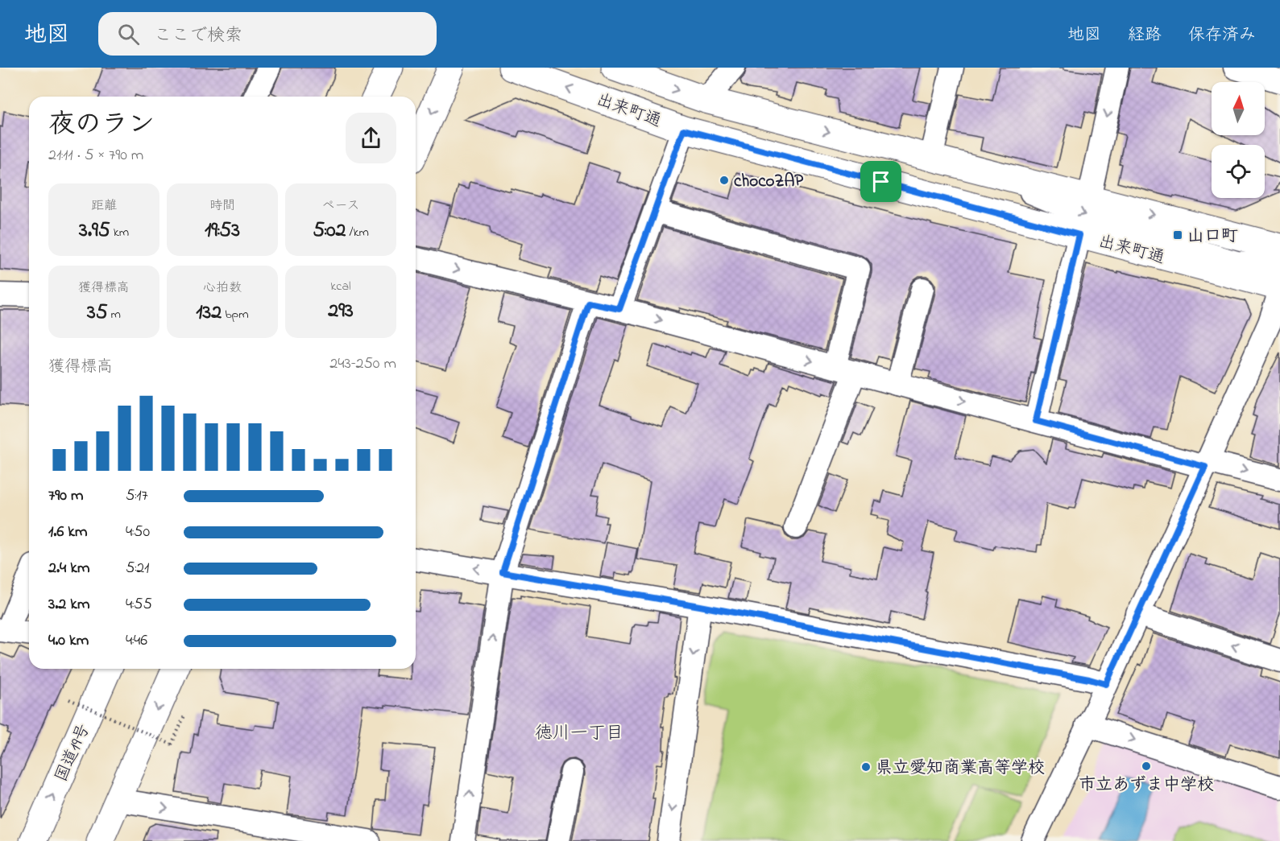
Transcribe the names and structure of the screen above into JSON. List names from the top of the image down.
{
  "streets": {
    "main road": ["出来町通", "国道19号"]
  },
  "districts": ["徳川一丁目"],
  "places": {
    "other": ["chocoZAP", "市立あずま中学校", "県立愛知商業高等学校"],
    "transit": ["山口町"]
  },
  "north": "top",
  "page": {
    "header": "地図",
    "search": "ここで検索",
    "nav": ["地図", "経路", "保存済み"],
    "heading": ["夜のラン", "21:11 · 5 × 790 m"],
    "stats": [
      ["距離", "3.95 km"],
      ["時間", "19:53"],
      ["ペース", "5:02 /km"],
      ["獲得標高", "35 m"],
      ["心拍数", "132 bpm"],
      ["kcal", "293"]
    ],
    "chart": ["獲得標高", "243–250 m"],
    "list": [
      {
        "name": "790 m",
        "note": "5:17"
      },
      {
        "name": "1.6 km",
        "note": "4:50"
      },
      {
        "name": "2.4 km",
        "note": "5:21"
      },
      {
        "name": "3.2 km",
        "note": "4:55"
      },
      {
        "name": "4.0 km",
        "note": "4:46"
      }
    ]
  }
}
